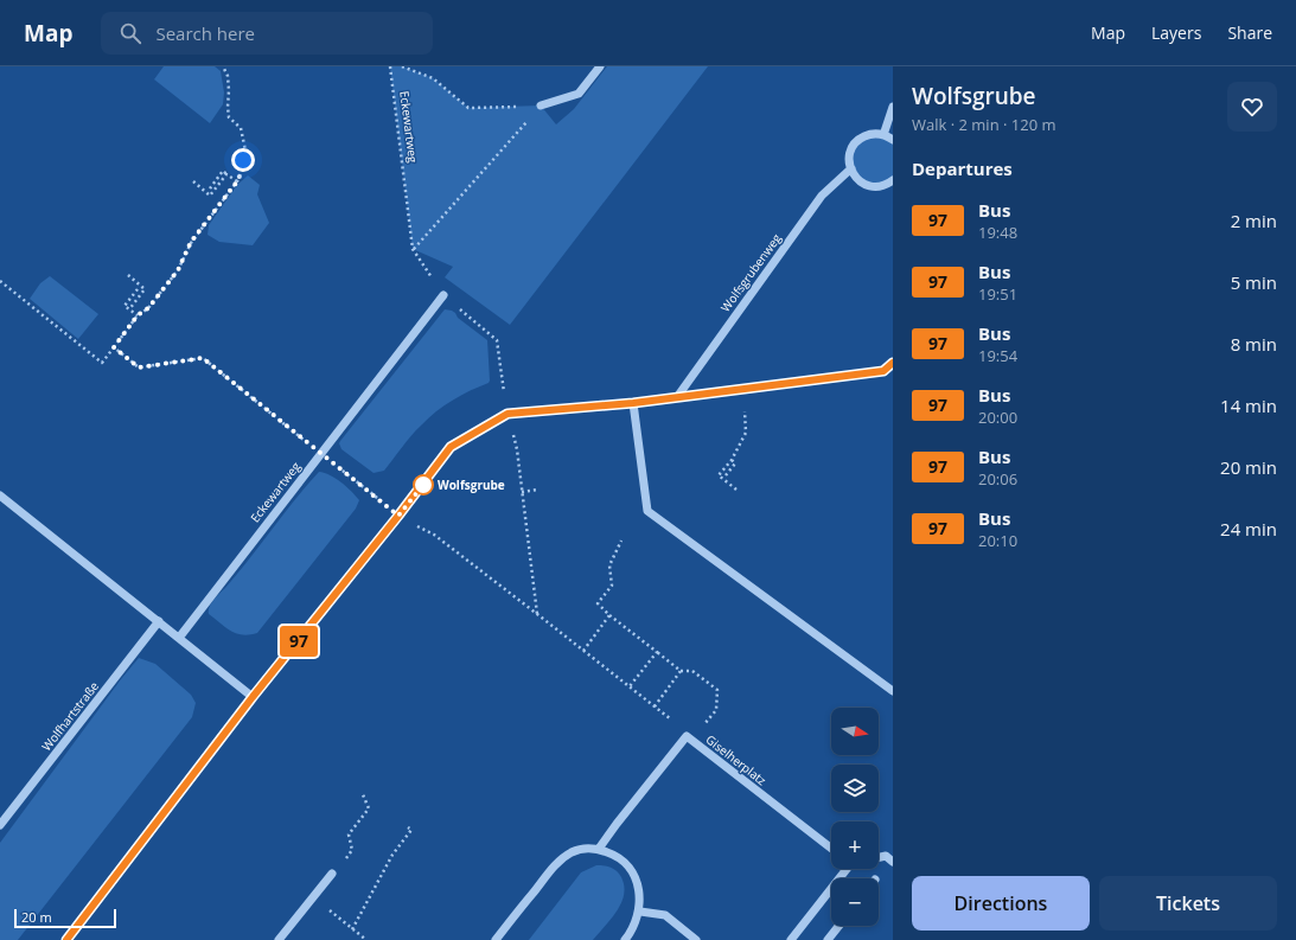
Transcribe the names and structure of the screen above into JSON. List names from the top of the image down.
{
  "streets": {
    "street": [
      "Eckewartweg",
      "Wolfsgrubenweg",
      "Wolfhartstraße",
      "Giselherplatz"
    ]
  },
  "places": ["Wolfsgrube"],
  "lines": ["bus line 97"],
  "scale_bar": "20 m",
  "north": "right",
  "page": {
    "header": "Map",
    "search": "Search here",
    "nav": ["Map", "Layers", "Share"],
    "on_map": "97",
    "heading": [
      ["Wolfsgrube", "Walk · 2 min · 120 m"],
      "Departures"
    ],
    "list": [
      {
        "mark": "97",
        "name": "Bus",
        "note": "19:48",
        "value": "2 min"
      },
      {
        "mark": "97",
        "name": "Bus",
        "note": "19:51",
        "value": "5 min"
      },
      {
        "mark": "97",
        "name": "Bus",
        "note": "19:54",
        "value": "8 min"
      },
      {
        "mark": "97",
        "name": "Bus",
        "note": "20:00",
        "value": "14 min"
      },
      {
        "mark": "97",
        "name": "Bus",
        "note": "20:06",
        "value": "20 min"
      },
      {
        "mark": "97",
        "name": "Bus",
        "note": "20:10",
        "value": "24 min"
      }
    ],
    "map_buttons": ["+", "−"],
    "buttons": ["Directions", "Tickets"],
    "scale": "20 m"
  }
}
